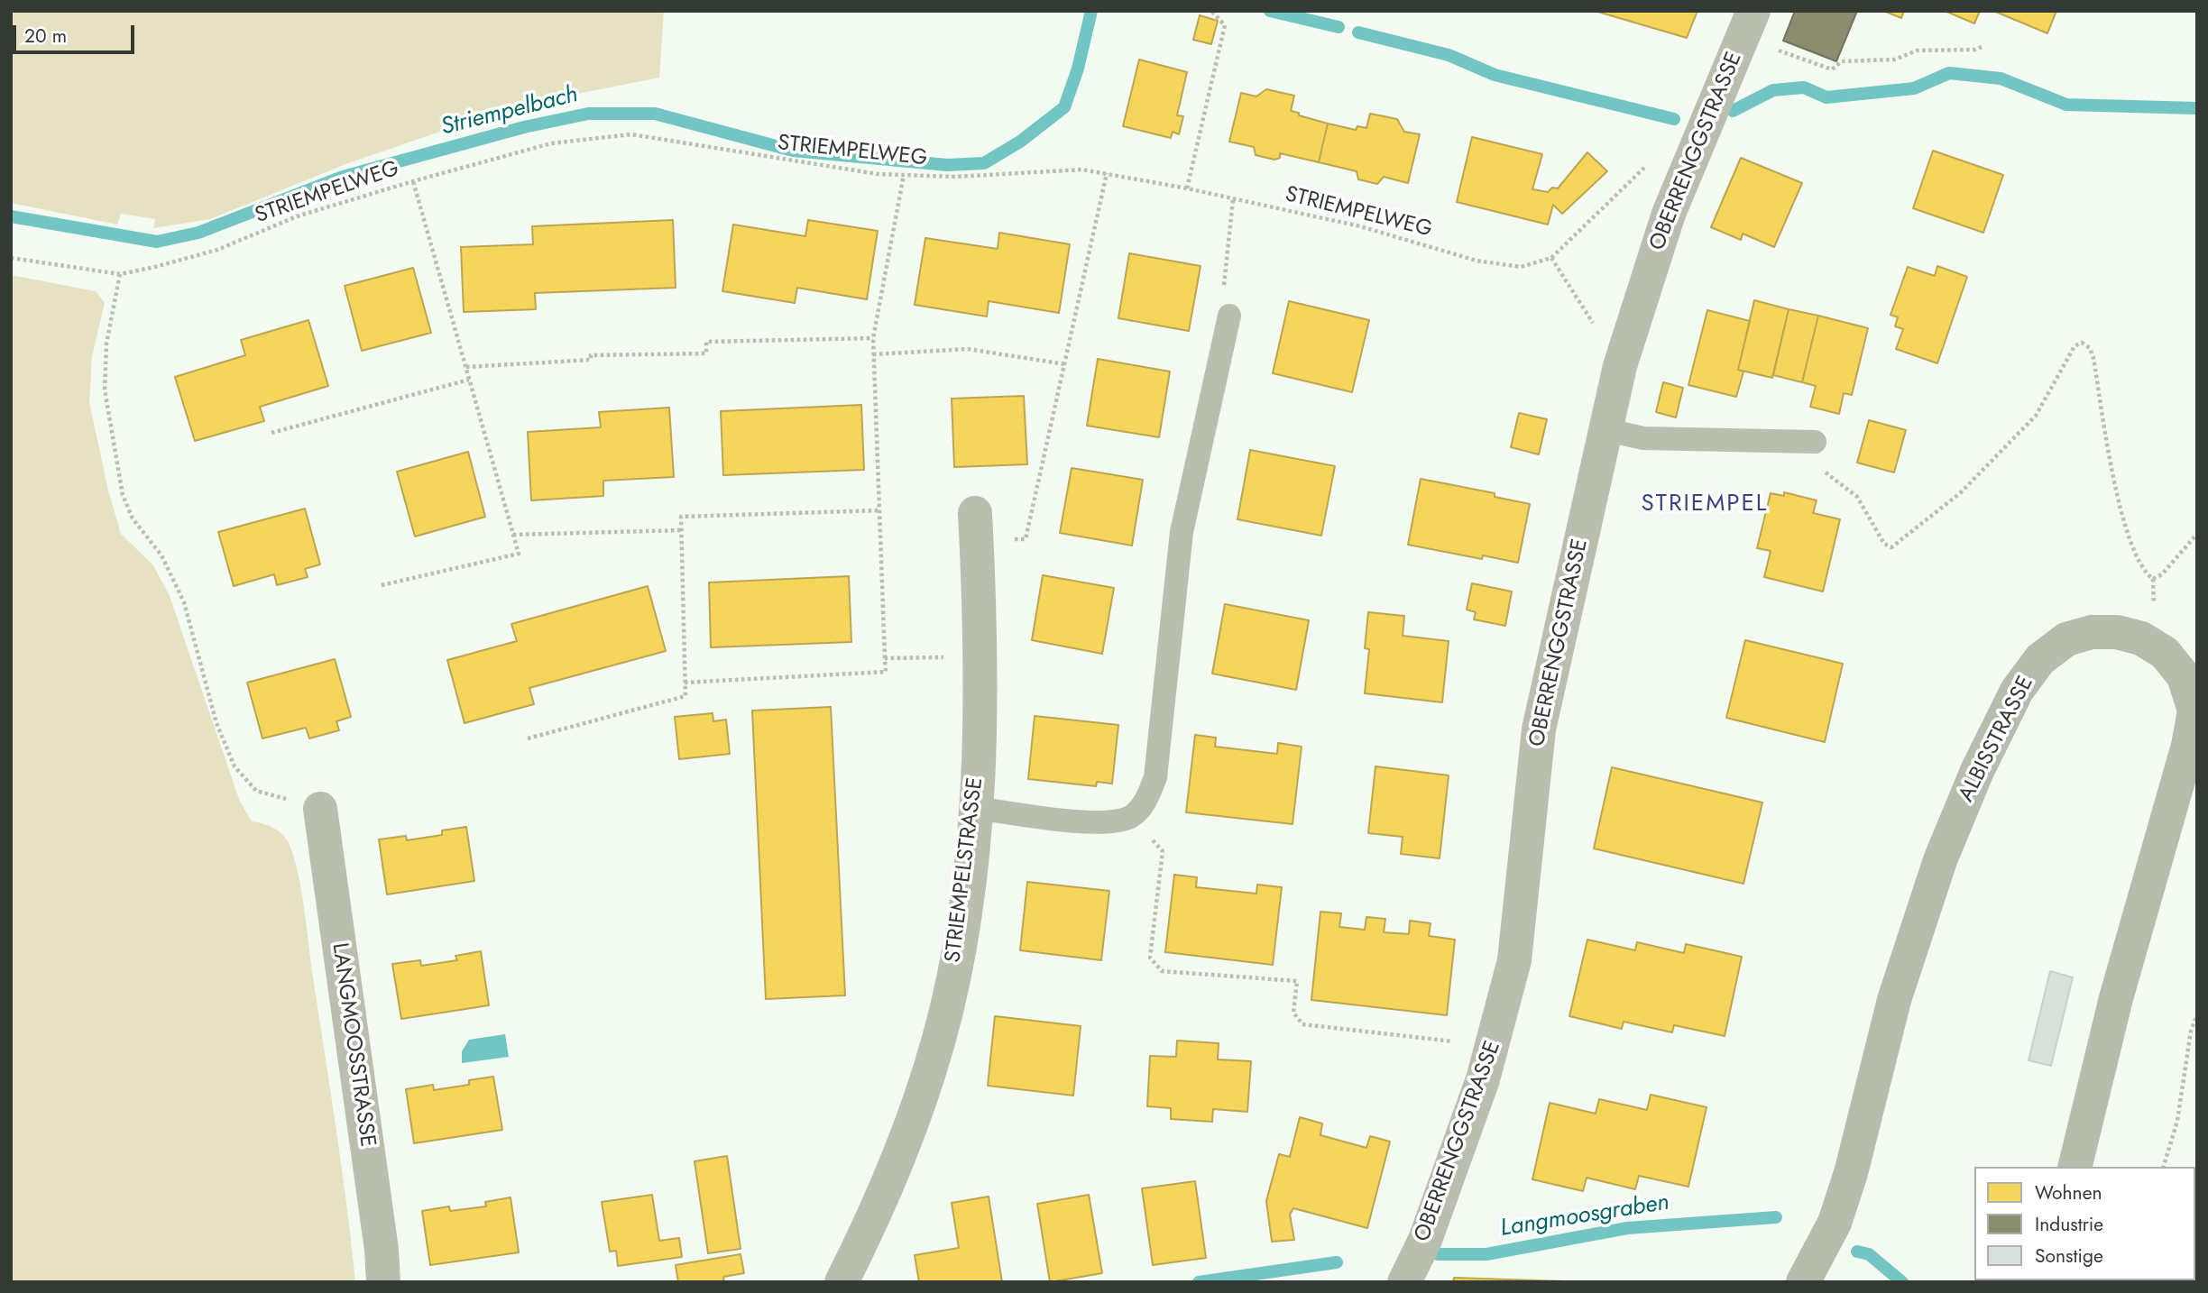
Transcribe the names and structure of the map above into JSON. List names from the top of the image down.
{
  "streets": {
    "main road": ["ALBISSTRASSE"],
    "street": ["OBERRENGGSTRASSE", "STRIEMPELSTRASSE", "LANGMOOSSTRASSE"],
    "path": ["STRIEMPELWEG"]
  },
  "crossings": [
    ["STRIEMPELWEG", "OBERRENGGSTRASSE"]
  ],
  "districts": ["STRIEMPEL"],
  "water": ["Striempelbach", "Langmoosgraben"],
  "legend": ["Wohnen", "Industrie", "Sonstige"],
  "scale_bar": "20 m"
}
